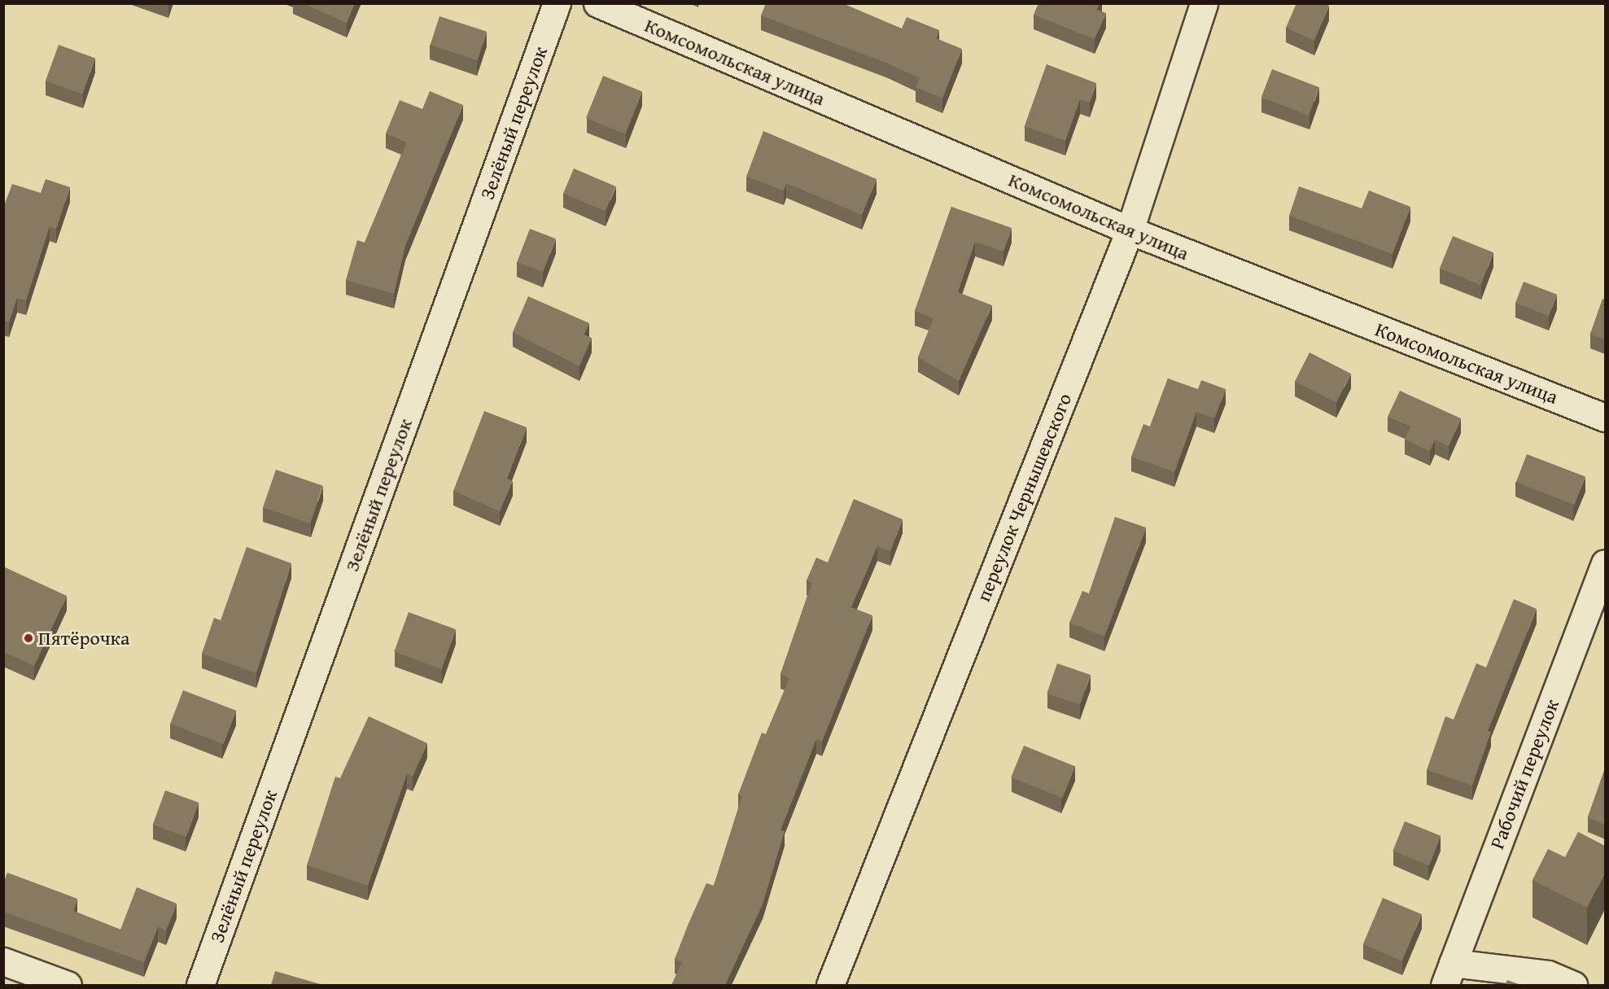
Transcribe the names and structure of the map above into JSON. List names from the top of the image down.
{
  "streets": {
    "street": [
      "Комсомольская улица",
      "Зелёный переулок",
      "переулок Чернышевского",
      "Рабочий переулок"
    ]
  },
  "crossings": [
    ["Комсомольская улица", "переулок Чернышевского"]
  ],
  "places": ["Пятёрочка"]
}
